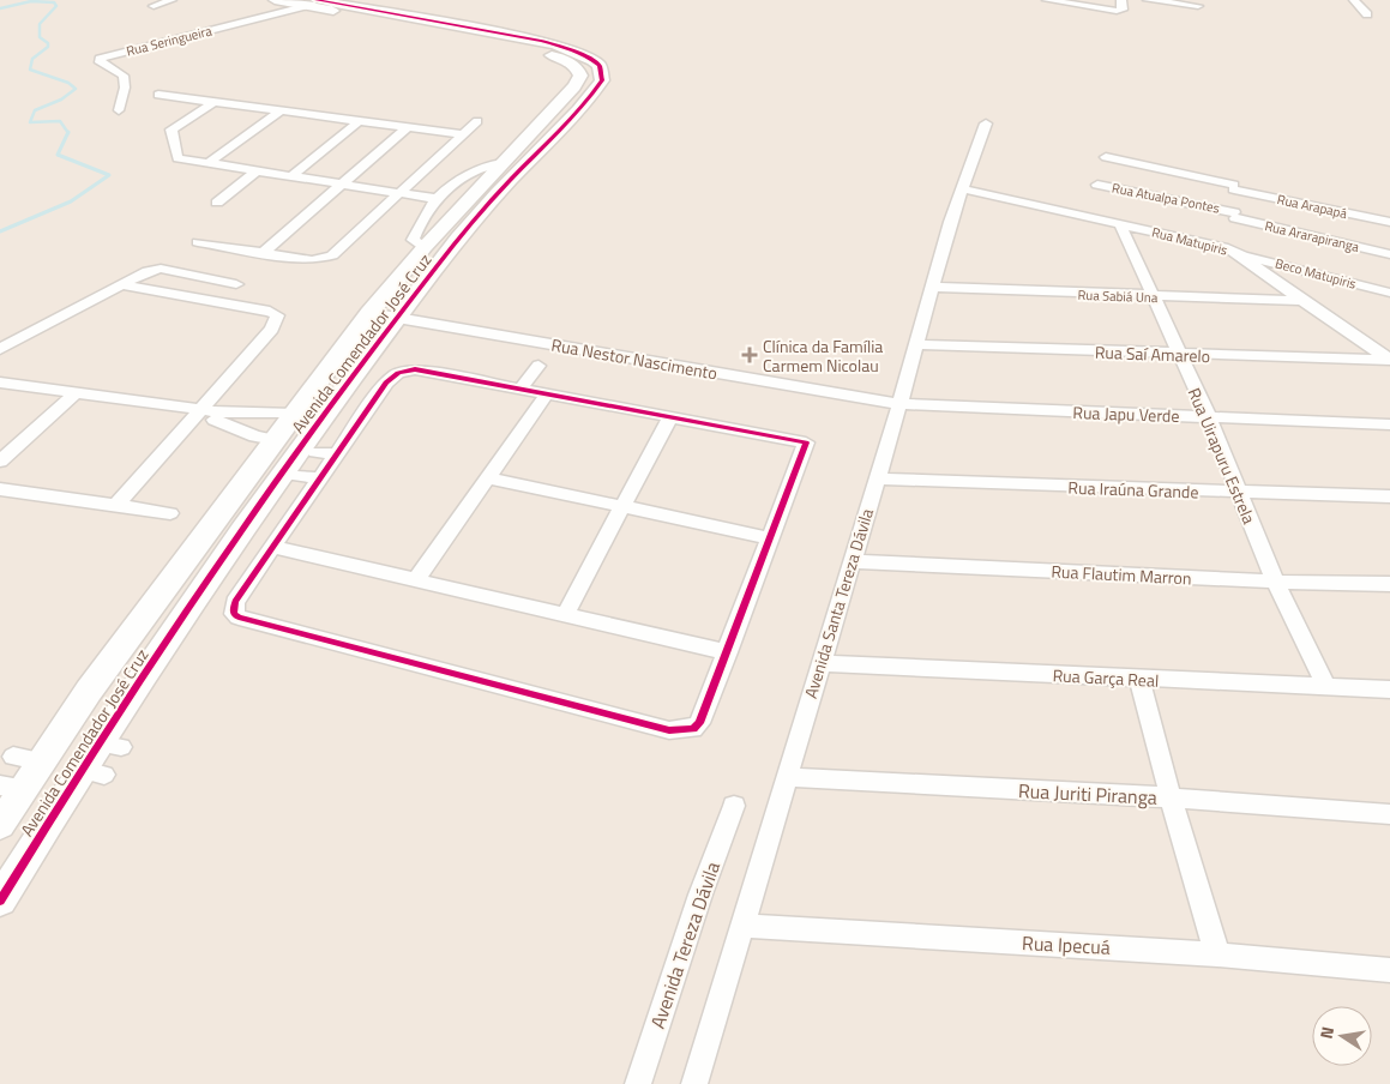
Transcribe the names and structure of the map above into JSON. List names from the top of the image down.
{
  "streets": {
    "street": [
      "Rua Seringueira",
      "Rua Atualpa Pontes",
      "Rua Arapapá",
      "Rua Ararapiranga",
      "Rua Matupiris",
      "Beco Matupiris",
      "Rua Sabiá Una",
      "Avenida Comendador José Cruz",
      "Rua Saí Amarelo",
      "Rua Nestor Nascimento",
      "Rua Japu Verde",
      "Rua Uirapuru Estrela",
      "Rua Iraúna Grande",
      "Rua Flautim Marron",
      "Avenida Santa Tereza Dávila",
      "Rua Garça Real",
      "Rua Juriti Piranga",
      "Avenida Tereza Dávila",
      "Rua Ipecuá"
    ]
  },
  "crossings": [
    ["Rua Seringueira", "Avenida Comendador José Cruz"],
    ["Rua Atualpa Pontes", "Rua Ararapiranga"],
    ["Rua Atualpa Pontes", "Rua Matupiris"],
    ["Rua Ararapiranga", "Rua Matupiris"],
    ["Rua Matupiris", "Beco Matupiris"],
    ["Rua Matupiris", "Rua Sabiá Una"],
    ["Rua Matupiris", "Rua Saí Amarelo"],
    ["Rua Matupiris", "Rua Uirapuru Estrela"],
    ["Rua Matupiris", "Avenida Santa Tereza Dávila"],
    ["Rua Sabiá Una", "Rua Uirapuru Estrela"],
    ["Rua Sabiá Una", "Avenida Santa Tereza Dávila"],
    ["Avenida Comendador José Cruz", "Rua Nestor Nascimento"],
    ["Rua Saí Amarelo", "Rua Uirapuru Estrela"],
    ["Rua Saí Amarelo", "Avenida Santa Tereza Dávila"],
    ["Rua Nestor Nascimento", "Rua Japu Verde"],
    ["Rua Nestor Nascimento", "Avenida Santa Tereza Dávila"],
    ["Rua Japu Verde", "Rua Uirapuru Estrela"],
    ["Rua Japu Verde", "Avenida Santa Tereza Dávila"],
    ["Rua Uirapuru Estrela", "Rua Iraúna Grande"],
    ["Rua Uirapuru Estrela", "Rua Flautim Marron"],
    ["Rua Uirapuru Estrela", "Rua Garça Real"],
    ["Rua Iraúna Grande", "Avenida Santa Tereza Dávila"],
    ["Rua Flautim Marron", "Avenida Santa Tereza Dávila"],
    ["Avenida Santa Tereza Dávila", "Rua Garça Real"],
    ["Avenida Santa Tereza Dávila", "Rua Juriti Piranga"],
    ["Avenida Santa Tereza Dávila", "Rua Ipecuá"]
  ],
  "places": {
    "health": ["Clínica da Família Carmem Nicolau"]
  },
  "north": "left"
}
